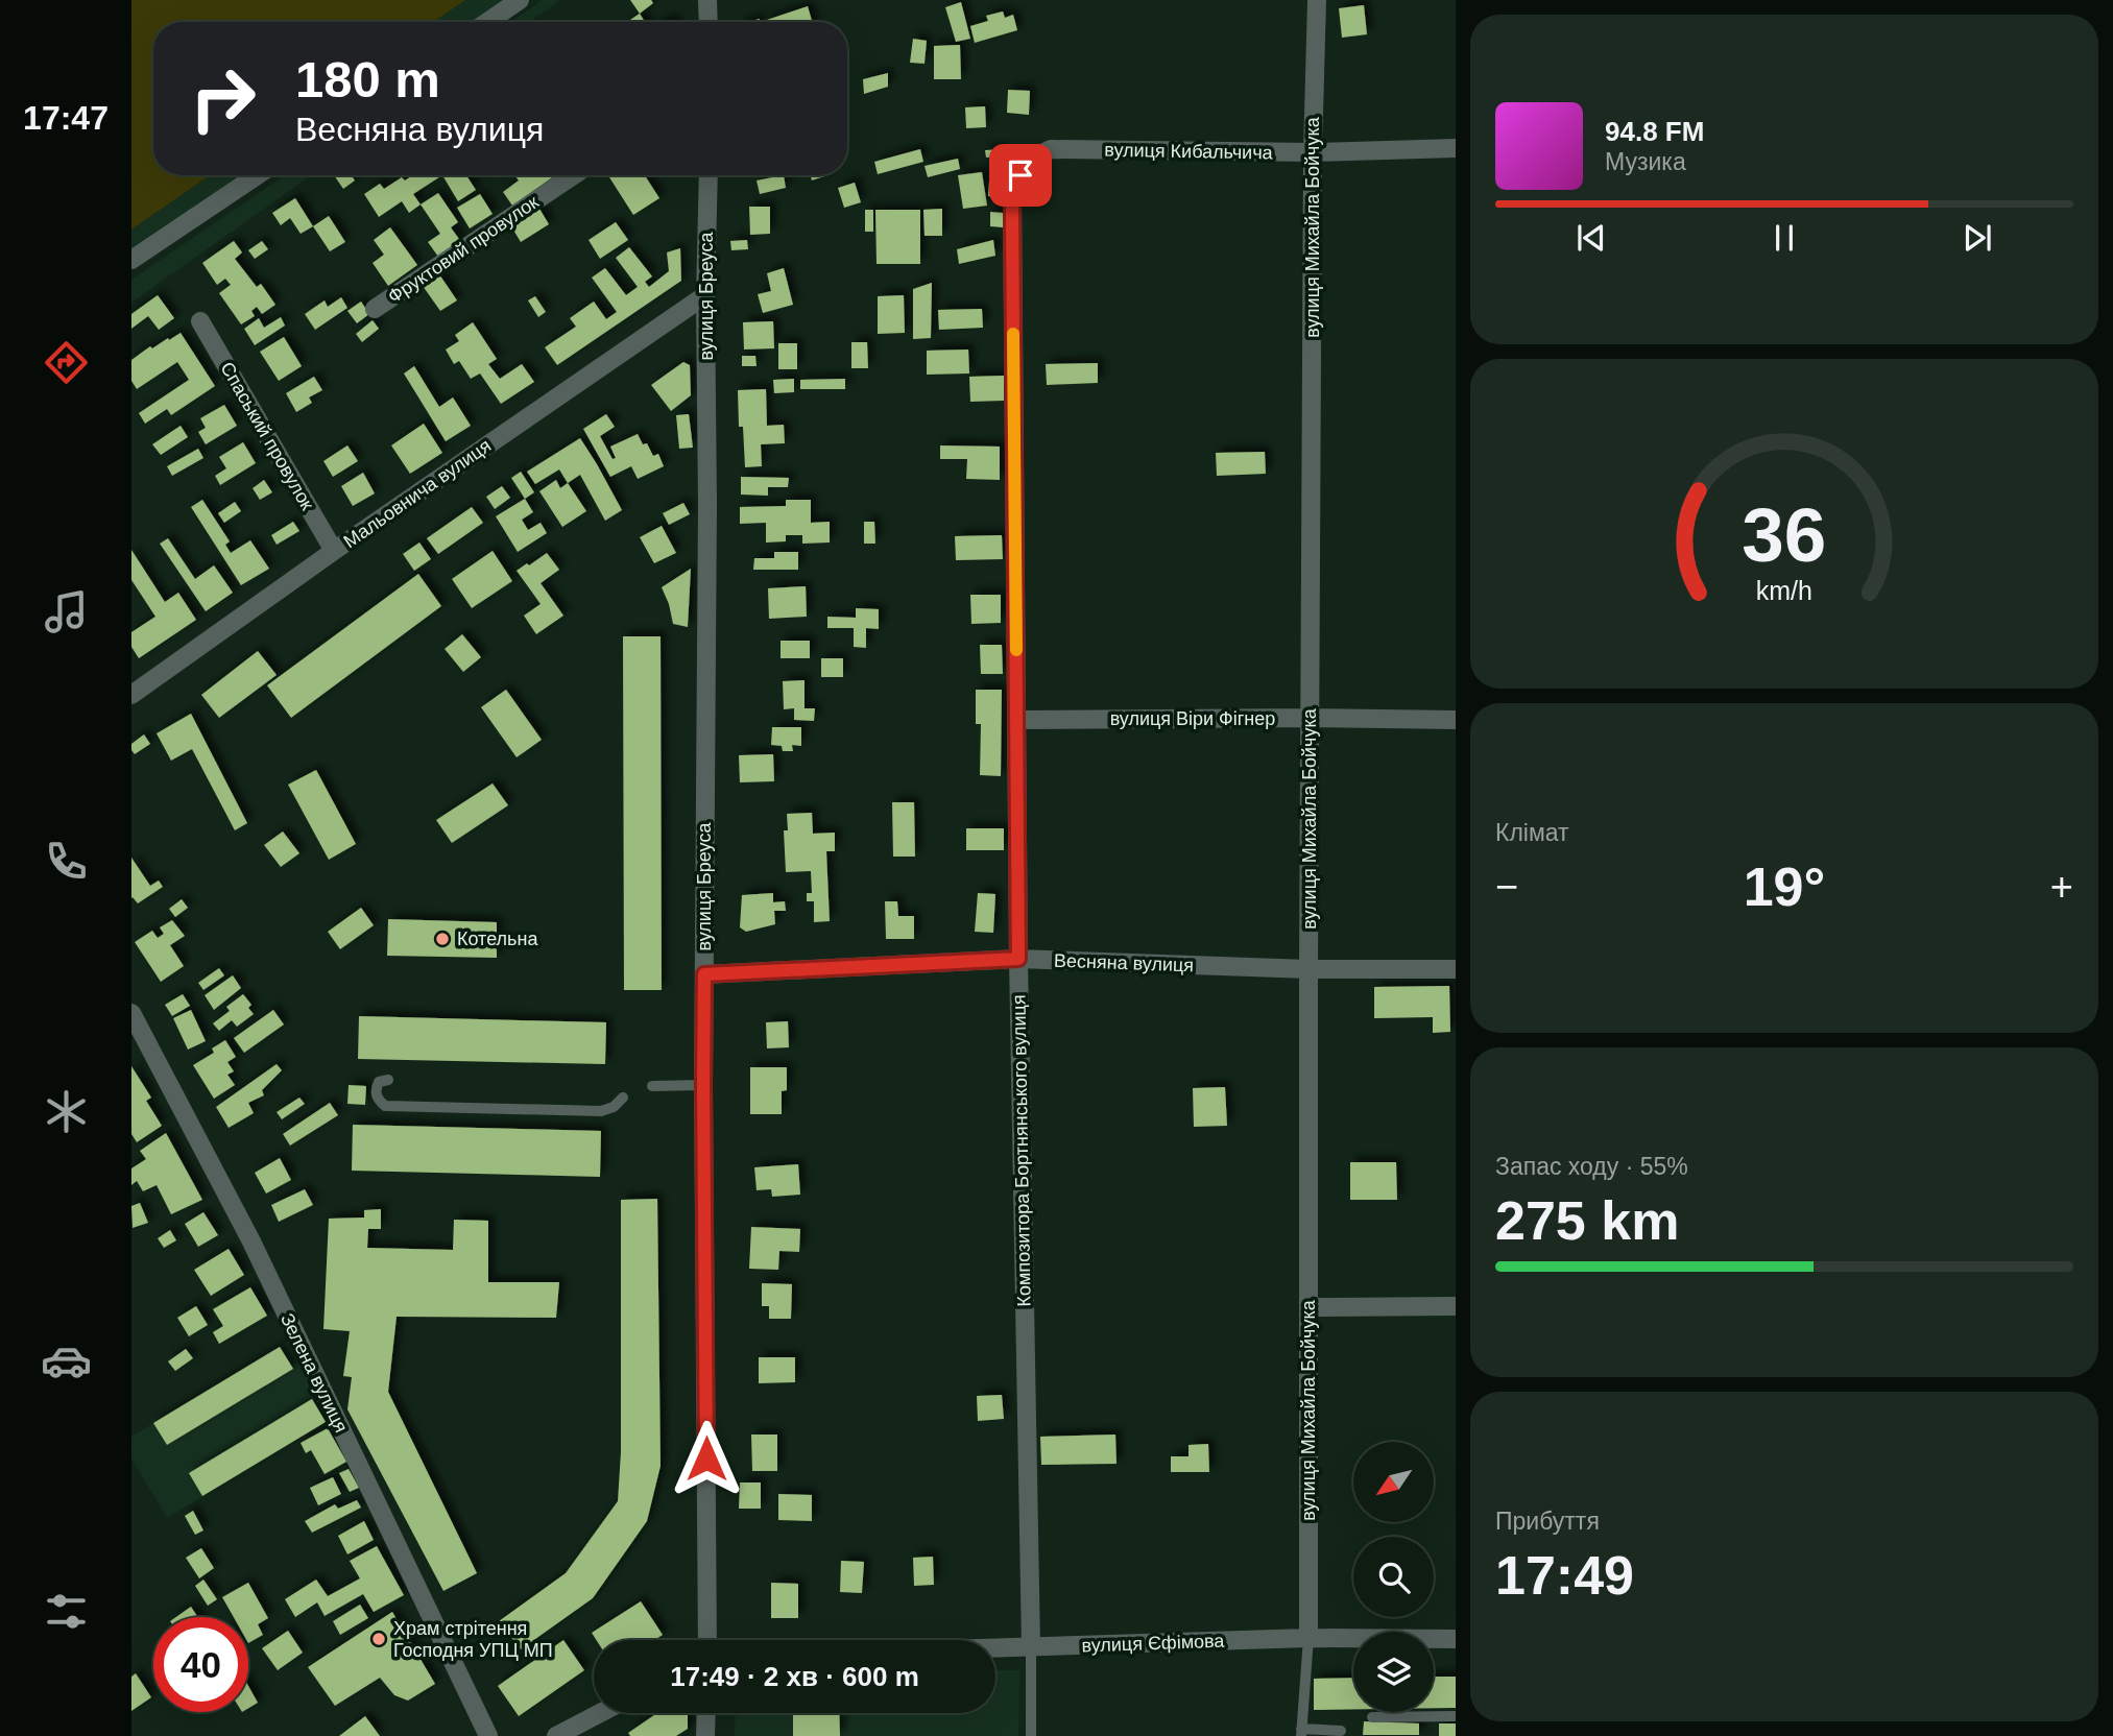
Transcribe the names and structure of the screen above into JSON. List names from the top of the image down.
{
  "streets": {
    "street": [
      "вулиця Кибальчича",
      "вулиця Михайла Бойчука",
      "Фруктовий провулок",
      "вулиця Бреуса",
      "Спаський провулок",
      "Мальовнича вулиця",
      "вулиця Віри Фігнер",
      "Весняна вулиця",
      "Композитора Бортнянського вулиця",
      "Зелена вулиця",
      "вулиця Єфімова"
    ]
  },
  "crossings": [
    ["вулиця Кибальчича", "вулиця Михайла Бойчука"],
    ["вулиця Кибальчича", "Композитора Бортнянського вулиця"],
    ["вулиця Михайла Бойчука", "вулиця Віри Фігнер"],
    ["вулиця Михайла Бойчука", "Весняна вулиця"],
    ["вулиця Михайла Бойчука", "вулиця Єфімова"],
    ["вулиця Бреуса", "Мальовнича вулиця"],
    ["вулиця Бреуса", "Весняна вулиця"],
    ["Спаський провулок", "Мальовнича вулиця"],
    ["вулиця Віри Фігнер", "Композитора Бортнянського вулиця"],
    ["Весняна вулиця", "Композитора Бортнянського вулиця"],
    ["Композитора Бортнянського вулиця", "вулиця Єфімова"]
  ],
  "places": ["Котельна", "Храм стрітення Господня УПЦ МП"],
  "north": "bottom left",
  "page": {
    "tabs": "17:47",
    "turn": ["180 m", "Весняна вулиця"],
    "song": ["94.8 FM", "Музика"],
    "tile": [
      "Клімат",
      ["Запас ходу · 55%", "275 km"],
      ["Прибуття", "17:49"]
    ],
    "heat": ["−", "19°", "+"],
    "limit": "40",
    "trip": "17:49 · 2 хв · 600 m",
    "gauge": ["36", "km/h"]
  }
}
